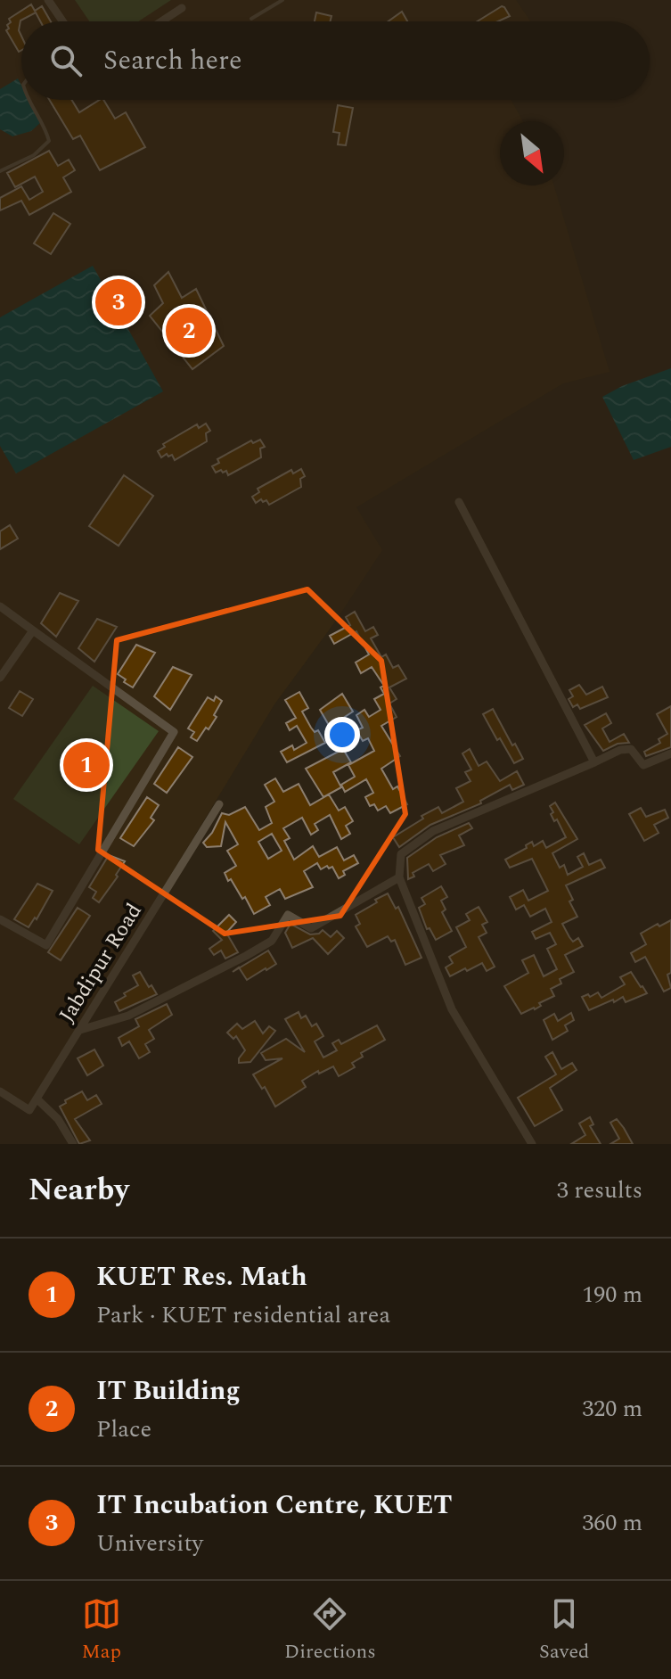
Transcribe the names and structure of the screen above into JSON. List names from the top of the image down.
{
  "streets": {
    "street": ["Jabdipur Road"]
  },
  "north": "bottom right",
  "page": {
    "search": "Search here",
    "pins": ["3", "2", "1"],
    "heading": ["Nearby", "3 results"],
    "list": [
      {
        "mark": "1",
        "name": "KUET Res. Math",
        "note": "Park · KUET residential area",
        "value": "190 m"
      },
      {
        "mark": "2",
        "name": "IT Building",
        "note": "Place",
        "value": "320 m"
      },
      {
        "mark": "3",
        "name": "IT Incubation Centre, KUET",
        "note": "University",
        "value": "360 m"
      }
    ],
    "nav": ["Map", "Directions", "Saved"]
  }
}
